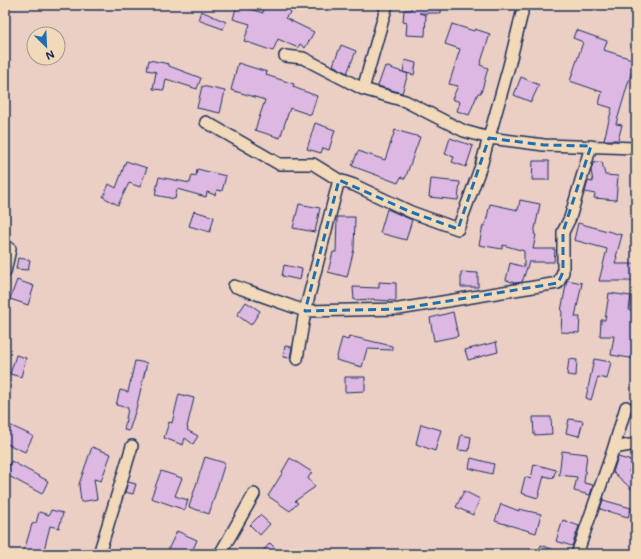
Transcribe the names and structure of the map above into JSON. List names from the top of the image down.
{
  "north": "bottom right"
}
